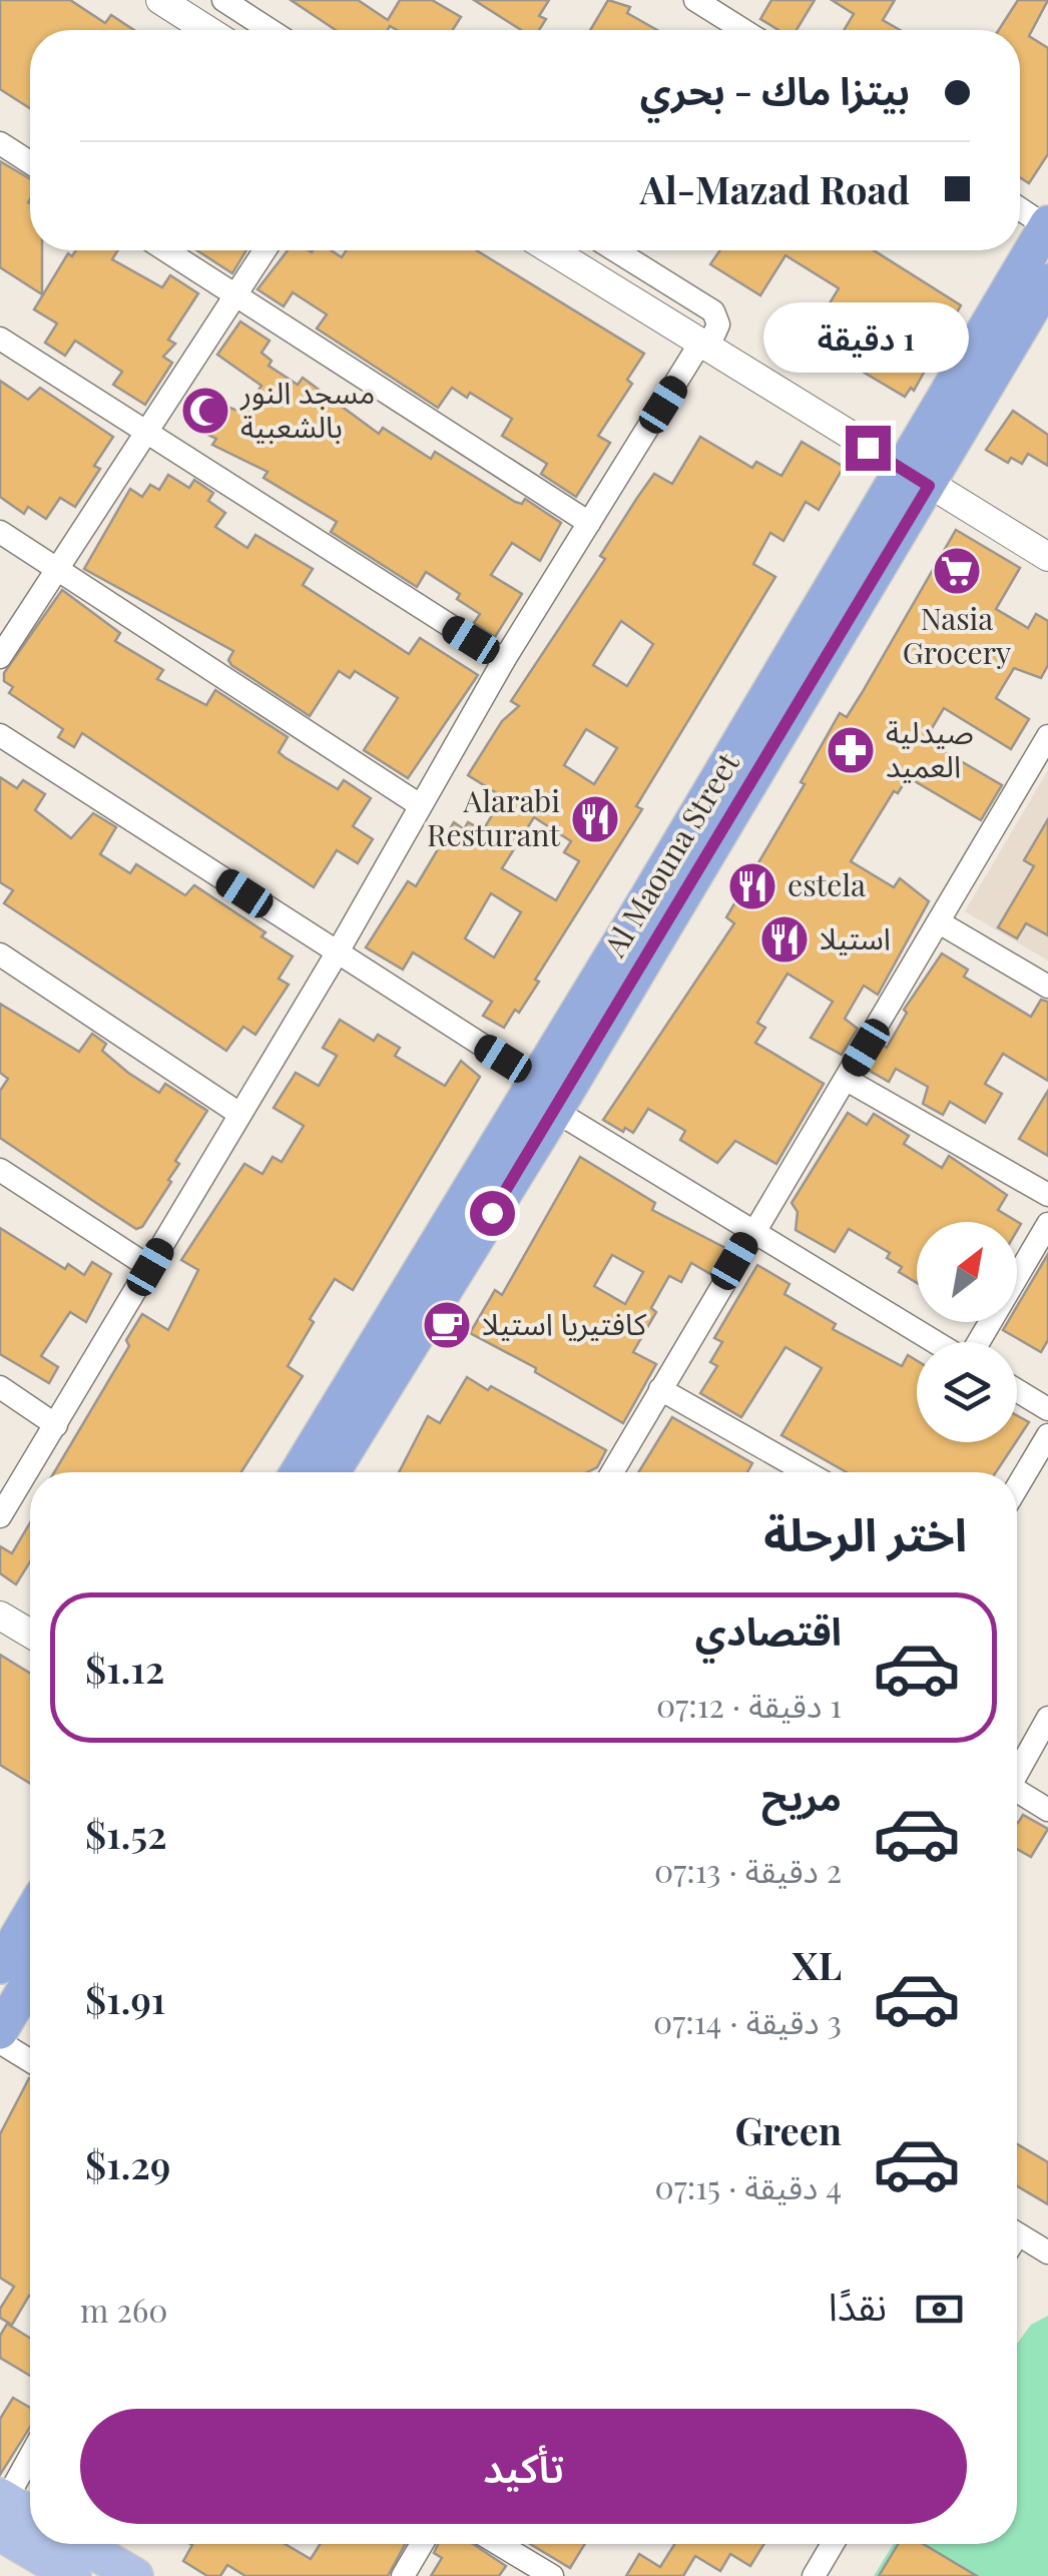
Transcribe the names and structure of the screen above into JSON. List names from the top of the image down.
{
  "streets": {
    "highway": ["Al Maouna Street"]
  },
  "places": {
    "mosque": ["مسجد النور بالشعبية"],
    "supermarket": ["Nasia Grocery"],
    "pharmacy": ["صيدلية العميد"],
    "restaurant": ["Alarabi Resturant", "estela", "استيلا"],
    "cafe": ["كافتيريا استيلا"]
  },
  "north": "top right",
  "page": {
    "banner": ["بيتزا ماك - بحري", "Al-Mazad Road"],
    "bubble": "1 دقيقة",
    "heading": "اختر الرحلة",
    "list": [
      {
        "name": "اقتصادي",
        "note": "1 دقيقة · 07:12",
        "value": "$1.12"
      },
      {
        "name": "مريح",
        "note": "2 دقيقة · 07:13",
        "value": "$1.52"
      },
      {
        "name": "XL",
        "note": "3 دقيقة · 07:14",
        "value": "$1.91"
      },
      {
        "name": "Green",
        "note": "4 دقيقة · 07:15",
        "value": "$1.29"
      }
    ],
    "pay": ["نقدًا", "260 m"],
    "buttons": "تأكيد"
  }
}
